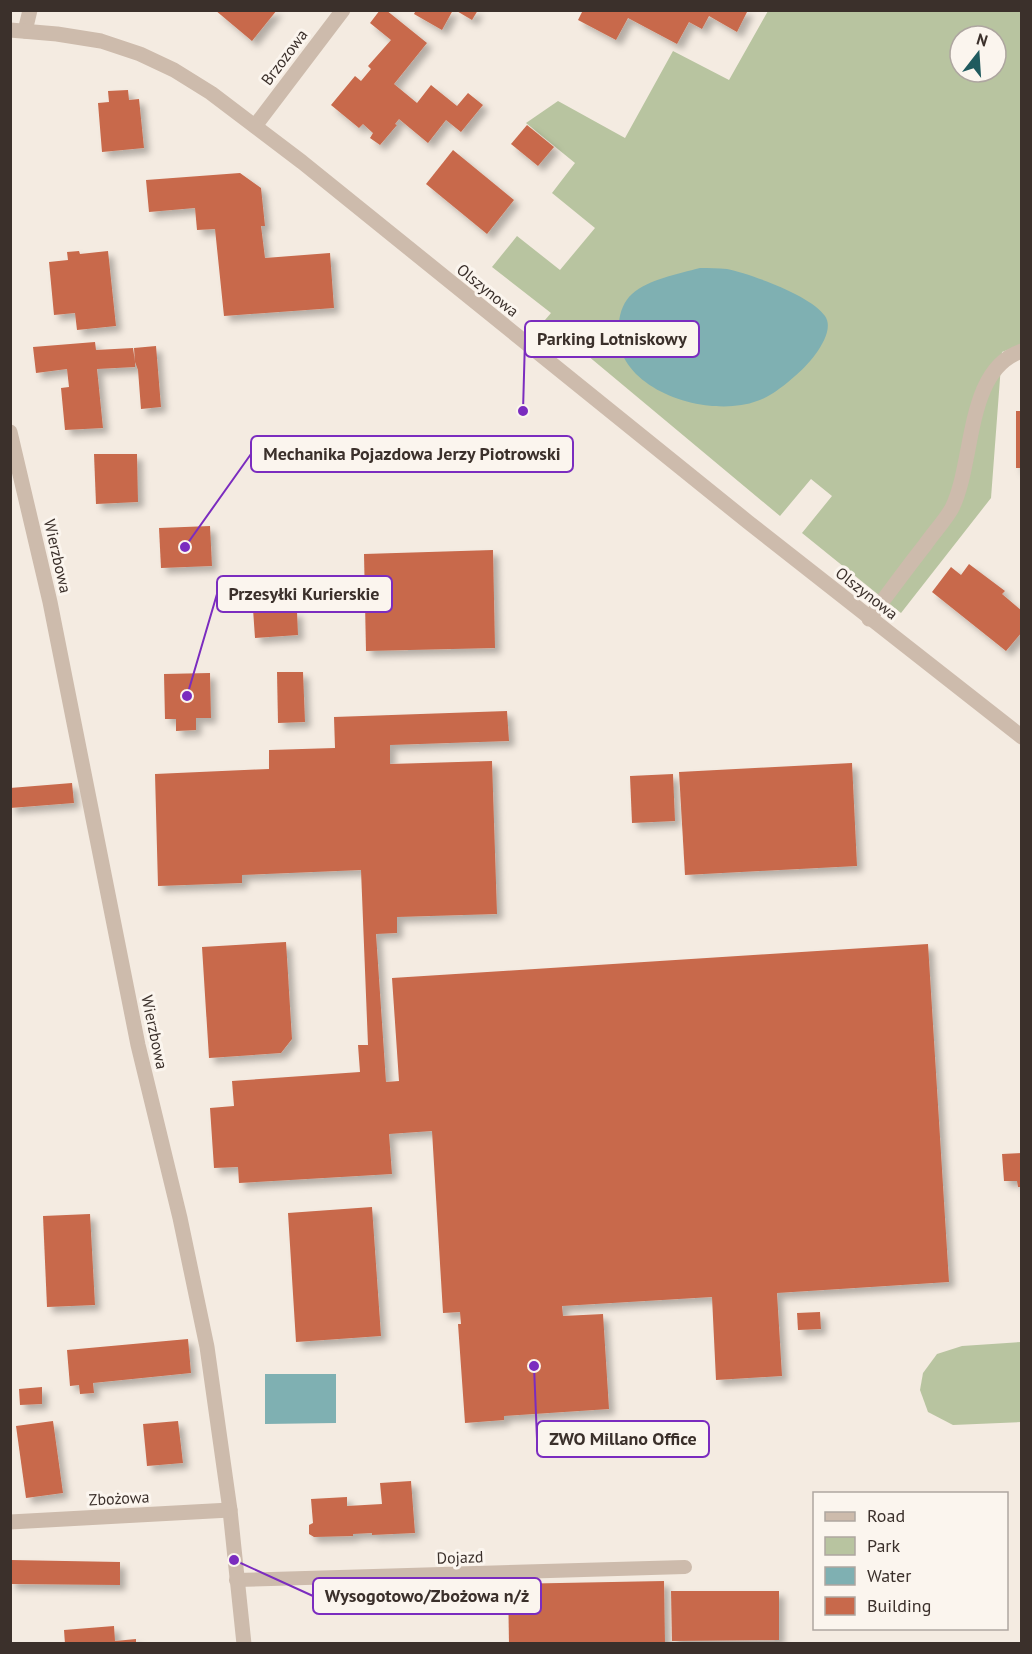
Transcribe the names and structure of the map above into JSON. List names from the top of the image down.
{
  "streets": {
    "street": [
      "Brzozowa",
      "Olszynowa",
      "Wierzbowa",
      "Zbożowa"
    ],
    "lane": ["Dojazd"]
  },
  "crossings": [
    ["Brzozowa", "Olszynowa"],
    ["Wierzbowa", "Zbożowa"],
    ["Wierzbowa", "Dojazd"]
  ],
  "places": [
    "Parking Lotniskowy",
    "Mechanika Pojazdowa Jerzy Piotrowski",
    "Przesyłki Kurierskie",
    "ZWO Millano Office",
    "Wysogotowo/Zbożowa n/ż"
  ],
  "legend": [
    "Road",
    "Park",
    "Water",
    "Building"
  ],
  "north": "top"
}
